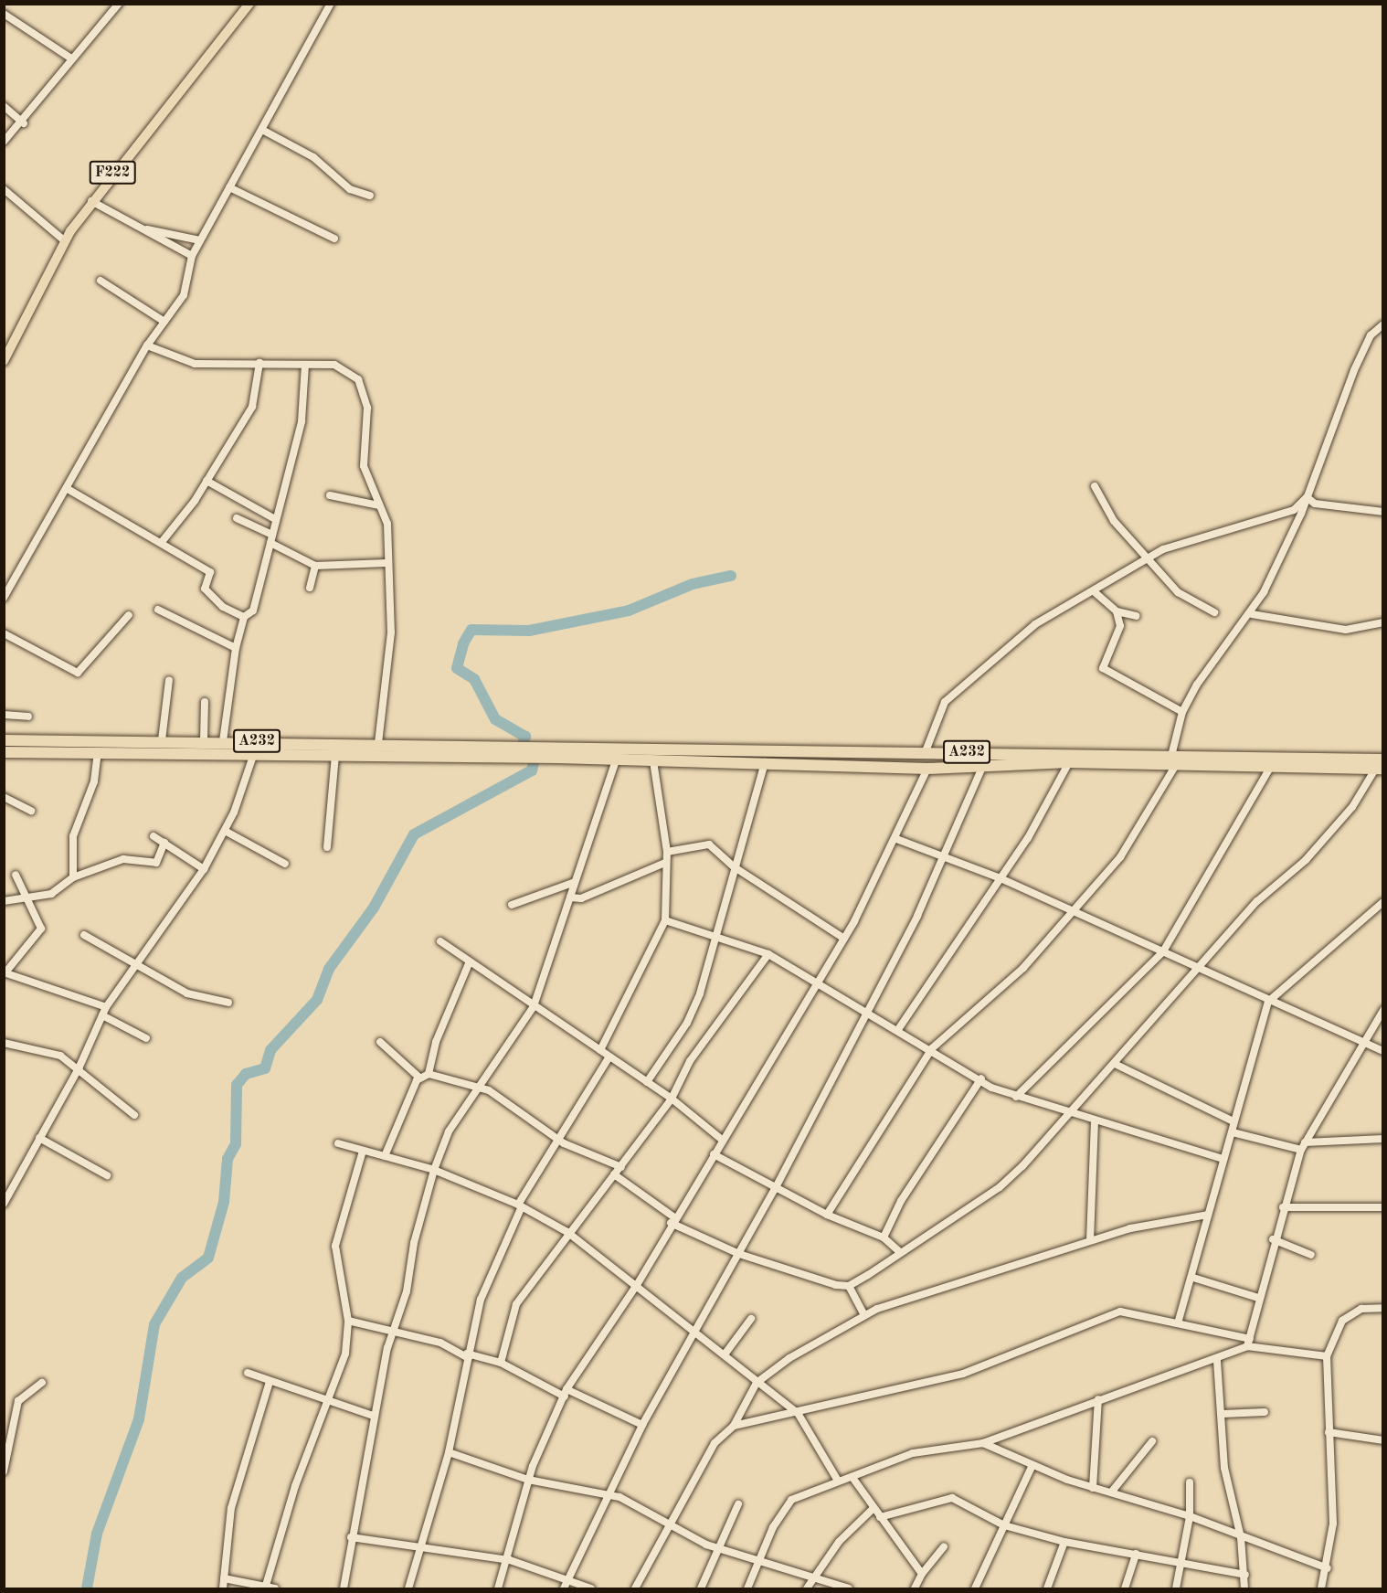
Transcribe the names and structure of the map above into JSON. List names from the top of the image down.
{
  "streets": {
    "highway": ["A232"],
    "main road": ["F222"]
  }
}
